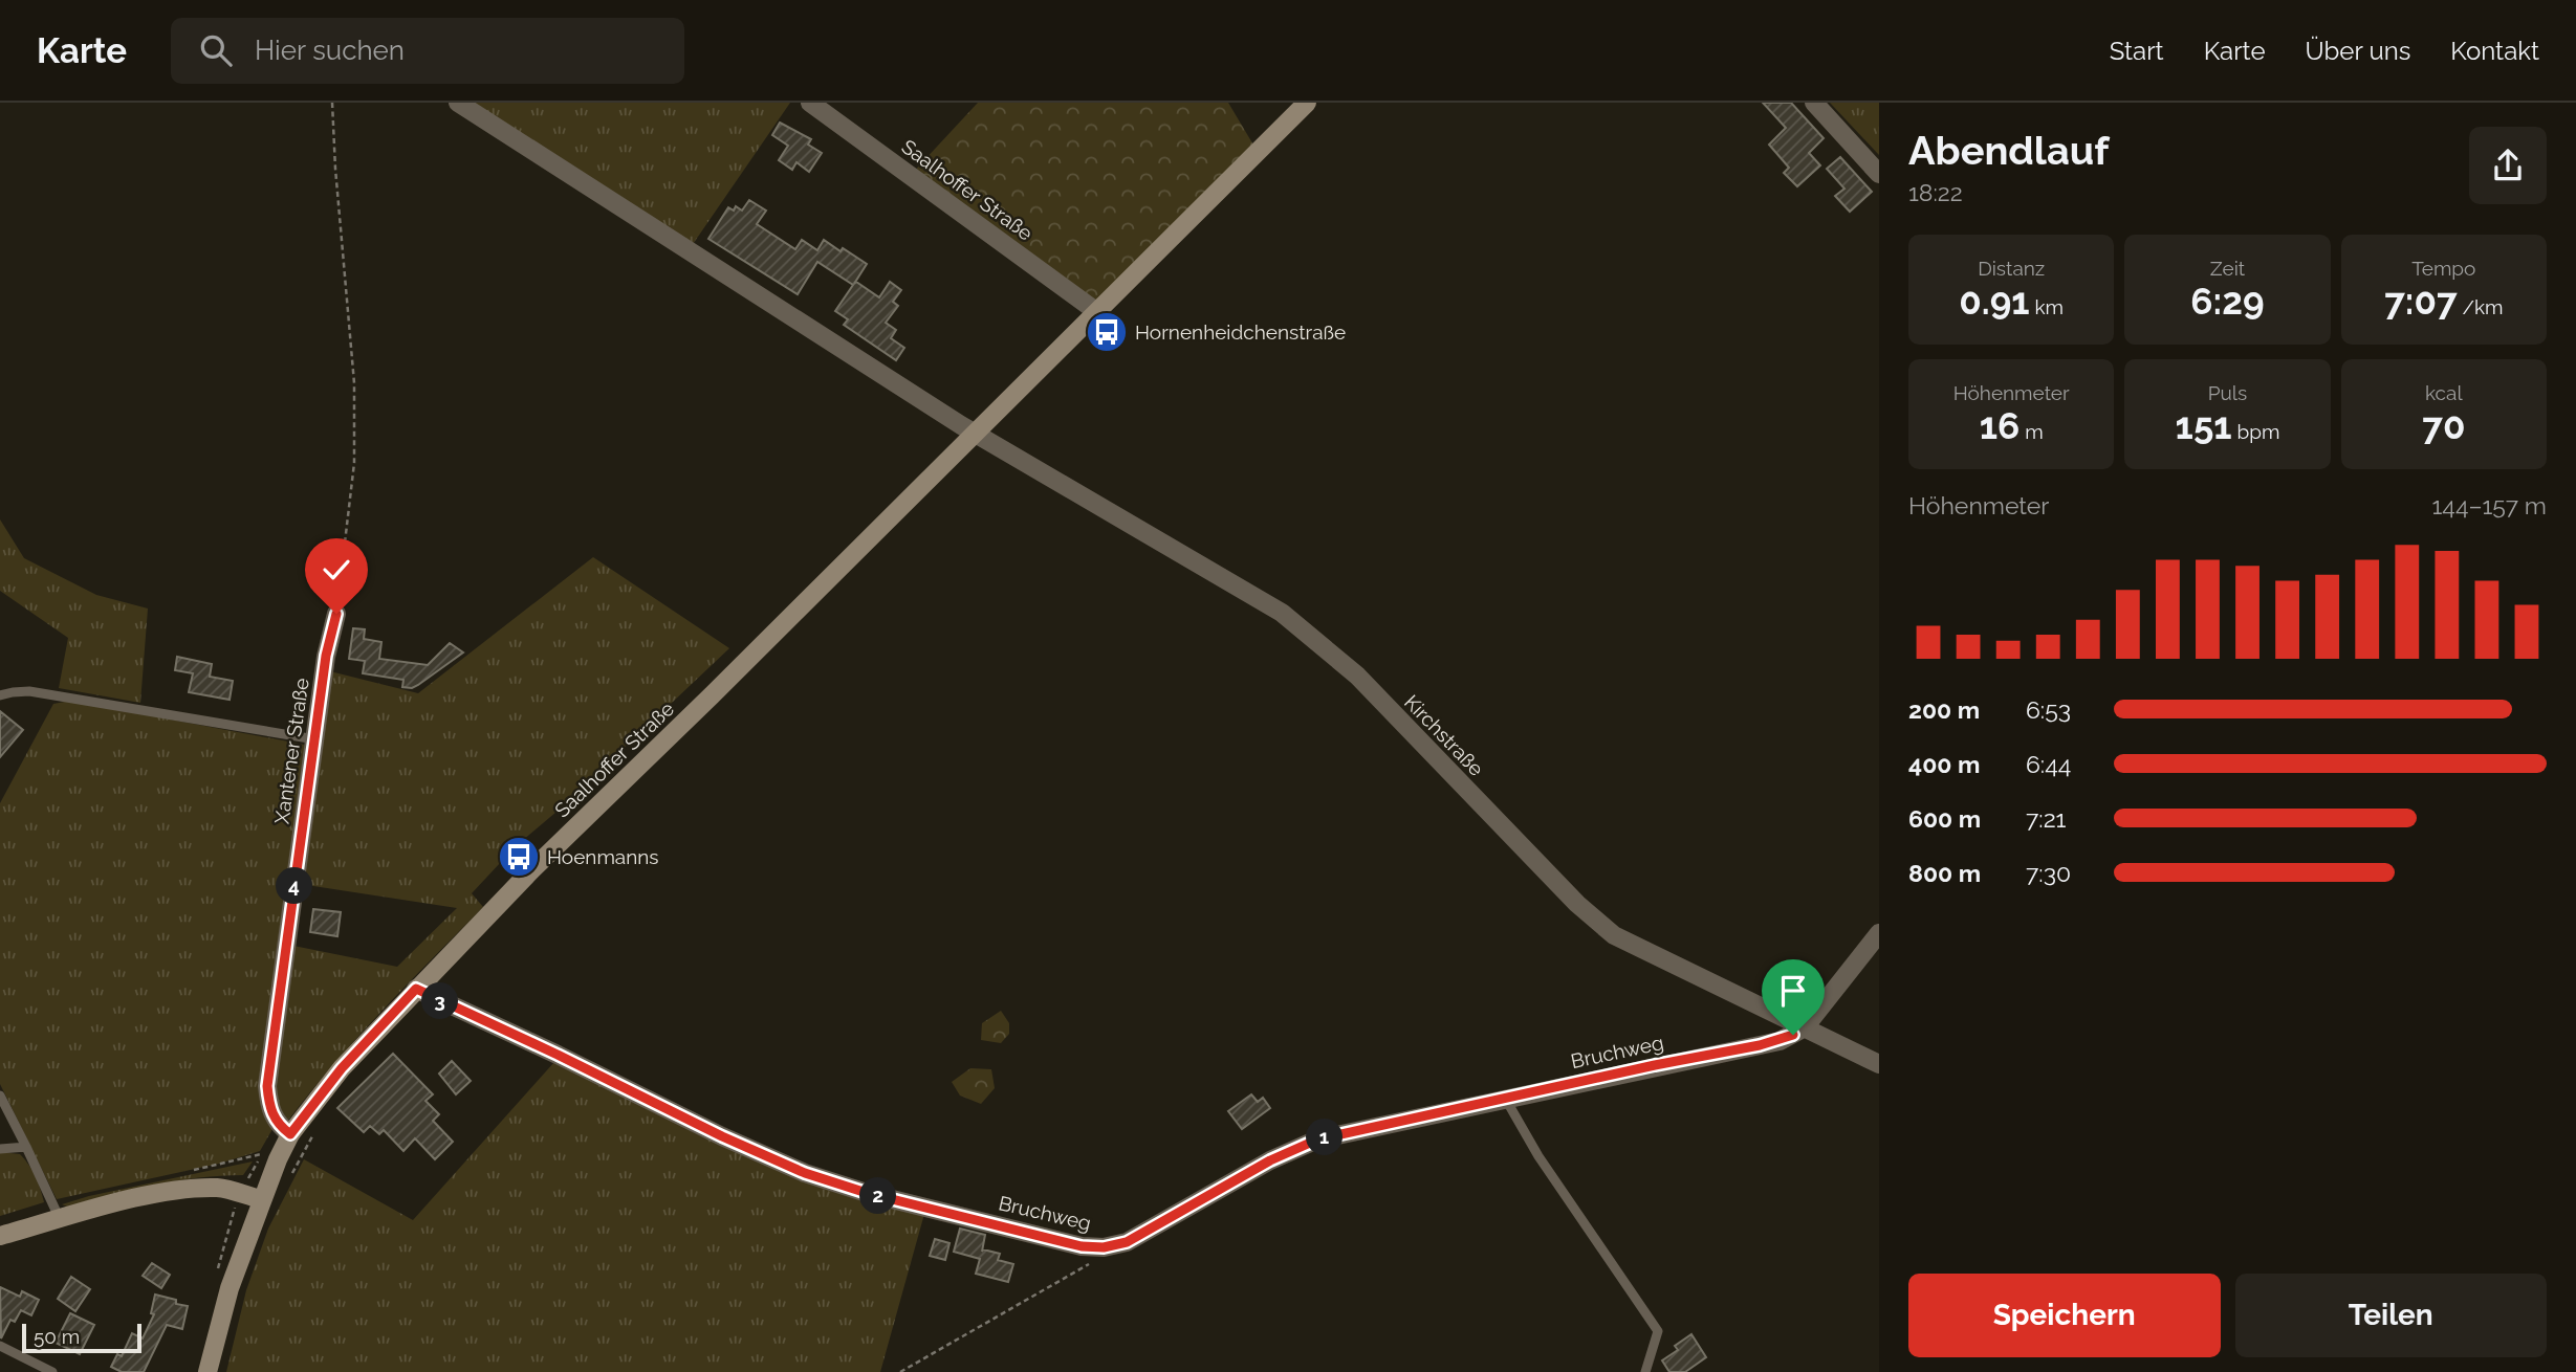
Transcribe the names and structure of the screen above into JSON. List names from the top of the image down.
{
  "streets": {
    "main road": ["Saalhoffer Straße"],
    "street": ["Kirchstraße", "Xantener Straße", "Bruchweg"]
  },
  "crossings": [
    ["Saalhoffer Straße", "Kirchstraße"],
    ["Saalhoffer Straße", "Xantener Straße"],
    ["Saalhoffer Straße", "Bruchweg"],
    ["Kirchstraße", "Bruchweg"]
  ],
  "places": {
    "bus stop": ["Hornenheidchenstraße", "Hoenmanns"]
  },
  "scale_bar": "50 m",
  "page": {
    "header": "Karte",
    "search": "Hier suchen",
    "nav": [
      "Start",
      "Karte",
      "Über uns",
      "Kontakt"
    ],
    "heading": ["Abendlauf", "18:22"],
    "stats": [
      ["Distanz", "0.91 km"],
      ["Zeit", "6:29"],
      ["Tempo", "7:07 /km"],
      ["Höhenmeter", "16 m"],
      ["Puls", "151 bpm"],
      ["kcal", "70"]
    ],
    "chart": ["Höhenmeter", "144–157 m"],
    "list": [
      {
        "name": "200 m",
        "note": "6:53"
      },
      {
        "name": "400 m",
        "note": "6:44"
      },
      {
        "name": "600 m",
        "note": "7:21"
      },
      {
        "name": "800 m",
        "note": "7:30"
      }
    ],
    "pins": [
      "4",
      "3",
      "1",
      "2"
    ],
    "buttons": ["Speichern", "Teilen"],
    "scale": "50 m"
  }
}
